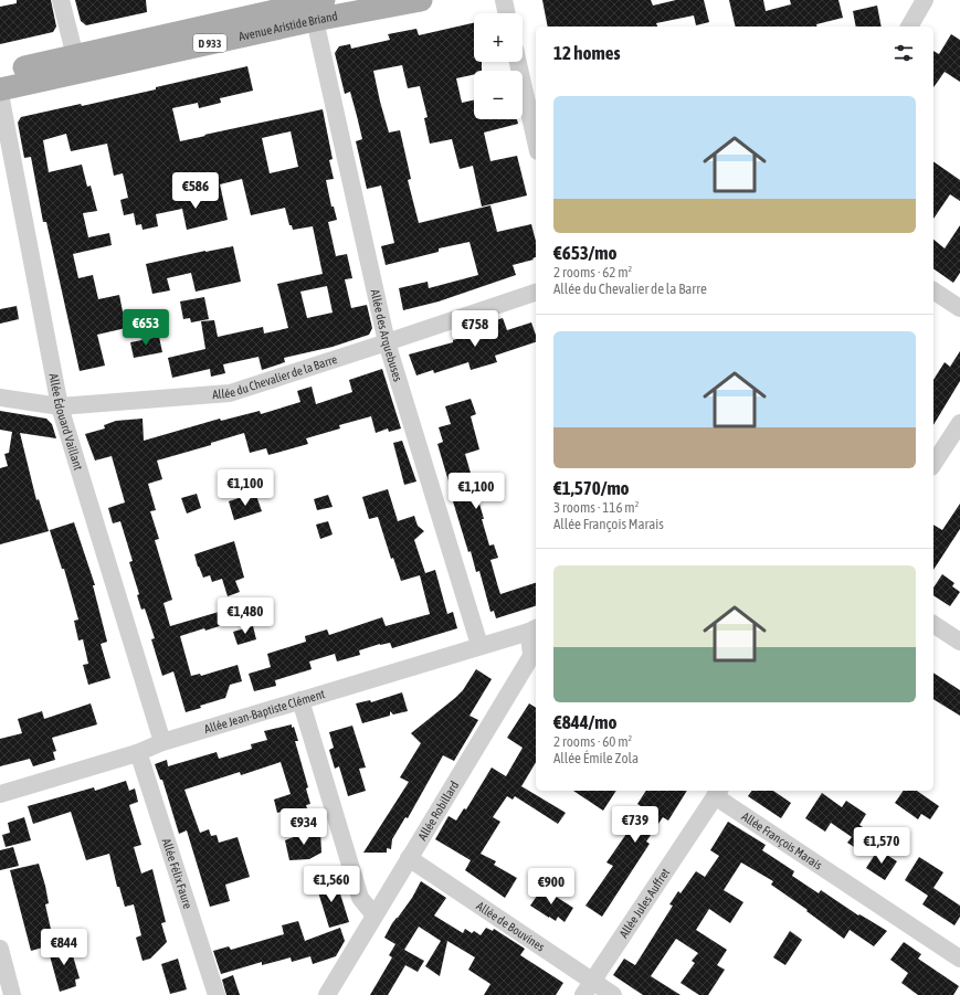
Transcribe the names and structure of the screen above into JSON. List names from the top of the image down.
{
  "streets": {
    "main road": ["Avenue Aristide Briand", "D 933"],
    "street": [
      "Allée des Arquebuses",
      "Allée du Chevalier de la Barre",
      "Allée Édouard Vaillant",
      "Allée Jean-Baptiste Clément",
      "Allée Robillard",
      "Allée François Marais",
      "Allée Félix Faure",
      "Allée Jules Auffret",
      "Allée de Bouvines"
    ]
  },
  "crossings": [
    ["Avenue Aristide Briand", "Allée des Arquebuses"],
    ["Allée des Arquebuses", "Allée du Chevalier de la Barre"],
    ["Allée des Arquebuses", "Allée Jean-Baptiste Clément"],
    ["Allée du Chevalier de la Barre", "Allée Édouard Vaillant"],
    ["Allée Édouard Vaillant", "Allée Jean-Baptiste Clément"],
    ["Allée Jean-Baptiste Clément", "Allée Robillard"],
    ["Allée Jean-Baptiste Clément", "Allée Félix Faure"],
    ["Allée Robillard", "Allée de Bouvines"],
    ["Allée François Marais", "Allée Jules Auffret"],
    ["Allée Jules Auffret", "Allée de Bouvines"]
  ],
  "page": {
    "map_buttons": ["+", "−"],
    "heading": "12 homes",
    "list": [
      {
        "name": "€653/mo",
        "note": "2 rooms · 62 m² · Allée du Chevalier de la Barre"
      },
      {
        "name": "€1,570/mo",
        "note": "3 rooms · 116 m² · Allée François Marais"
      },
      {
        "name": "€844/mo",
        "note": "2 rooms · 60 m² · Allée Émile Zola"
      }
    ],
    "price": [
      "€586",
      "€653",
      "€758",
      "€1,100",
      "€1,100",
      "€1,480",
      "€739",
      "€934",
      "€1,570",
      "€1,560",
      "€900",
      "€844"
    ]
  }
}
